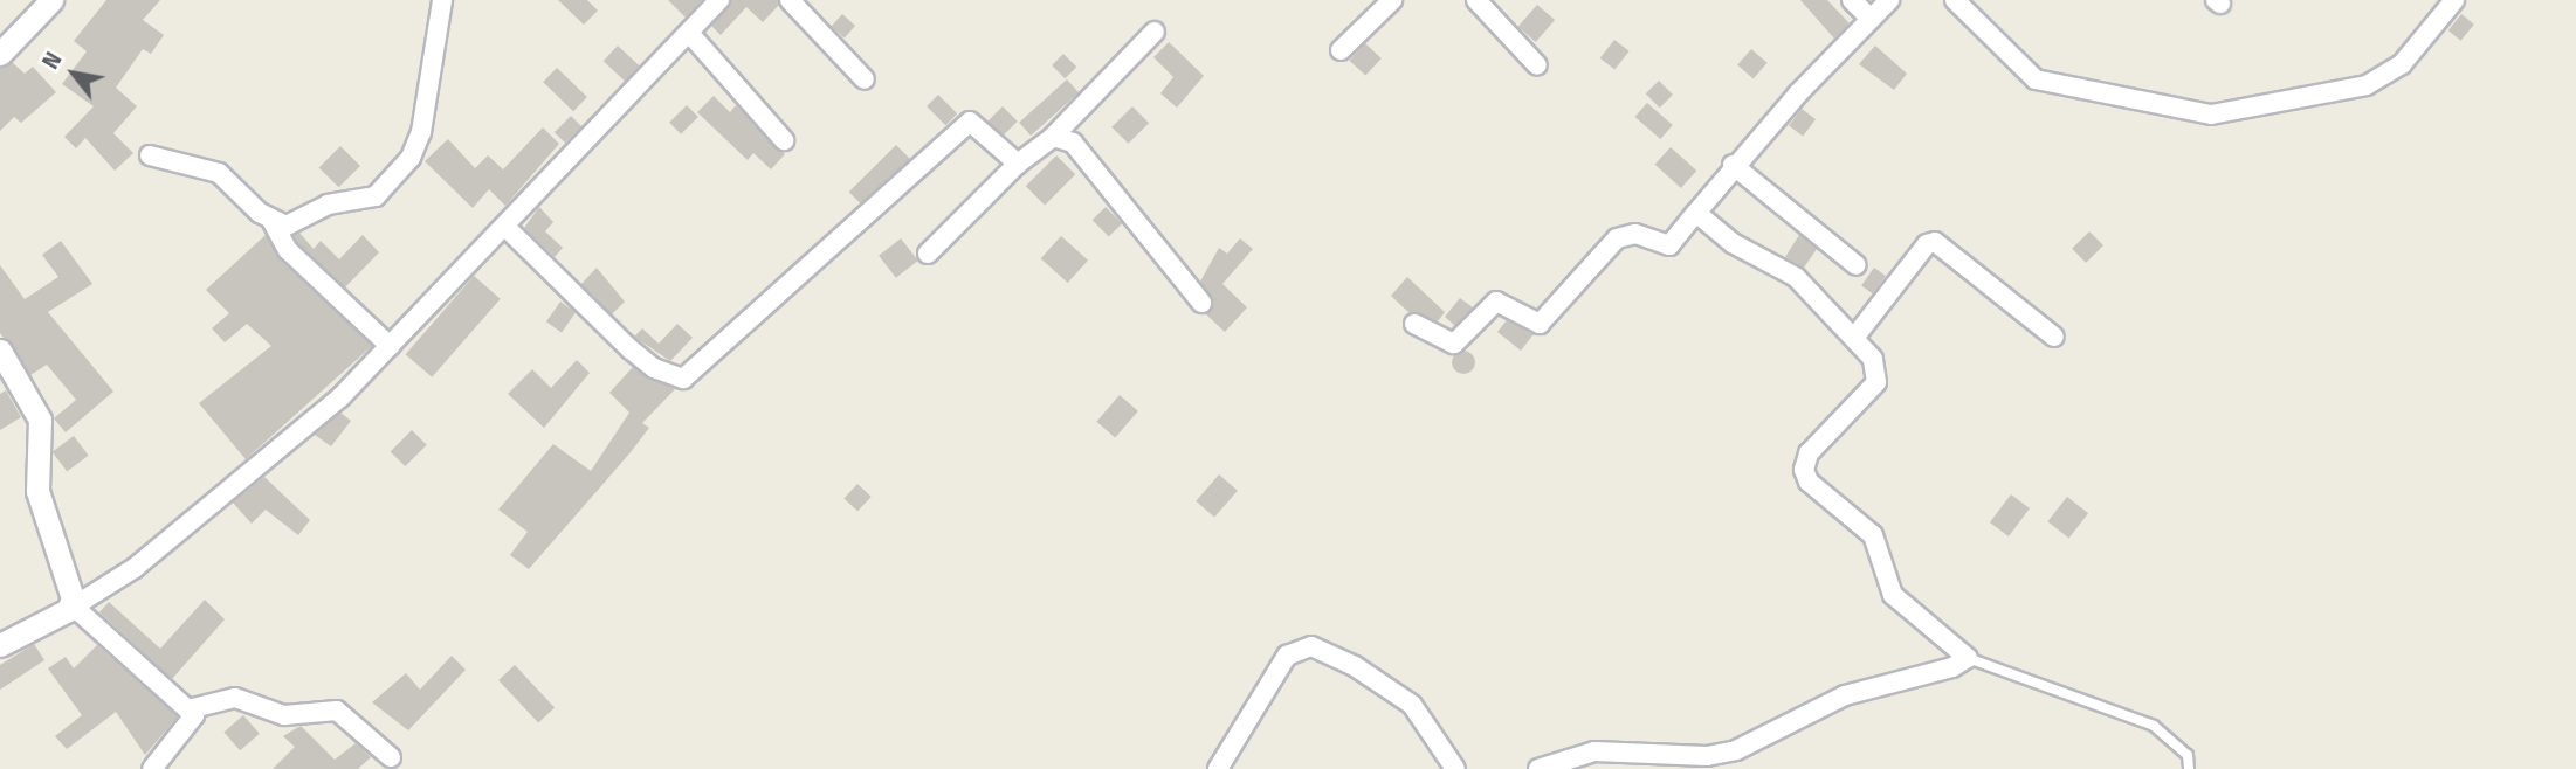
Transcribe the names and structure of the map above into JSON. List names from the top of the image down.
{
  "north": "top left"
}
